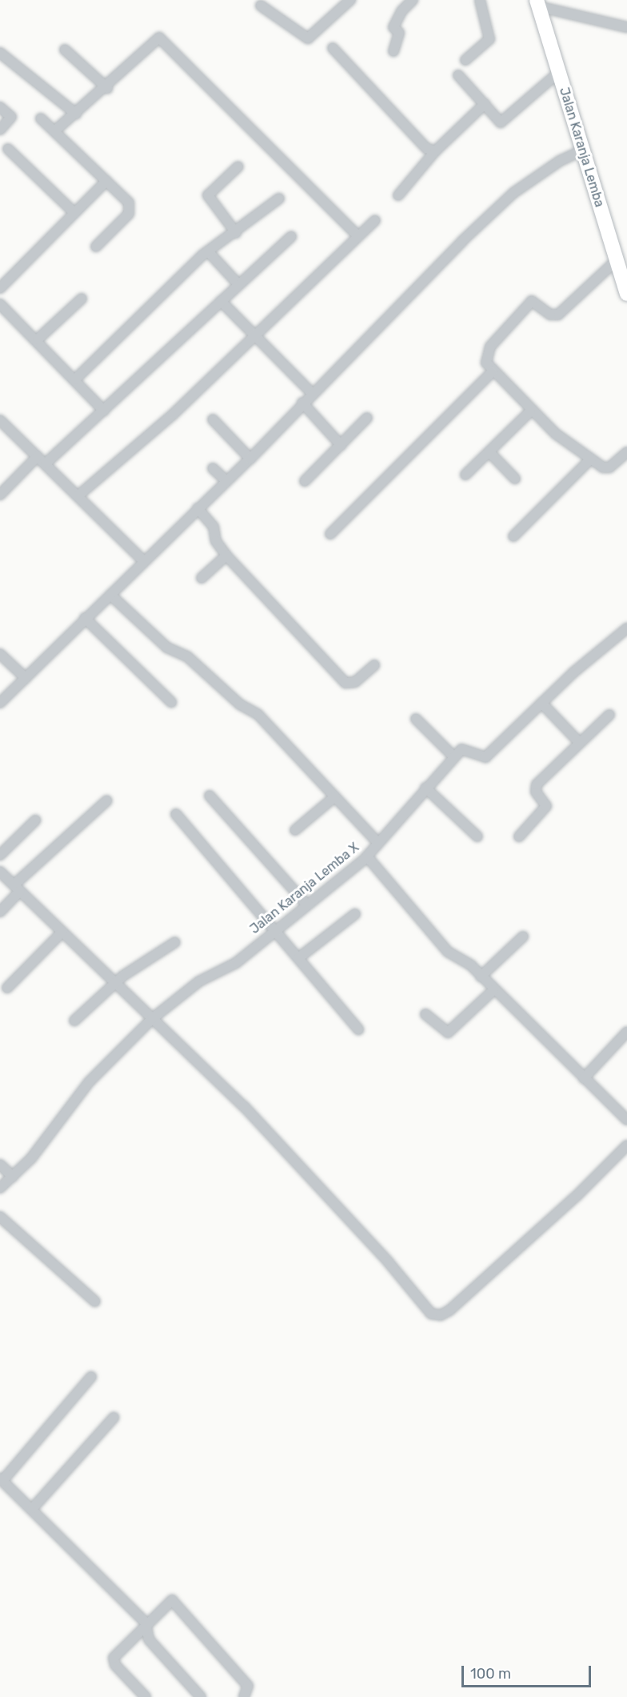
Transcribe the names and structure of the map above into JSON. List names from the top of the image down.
{
  "streets": {
    "main road": ["Jalan Karanja Lemba"],
    "street": ["Jalan Karanja Lemba X"]
  },
  "scale_bar": "100 m"
}
